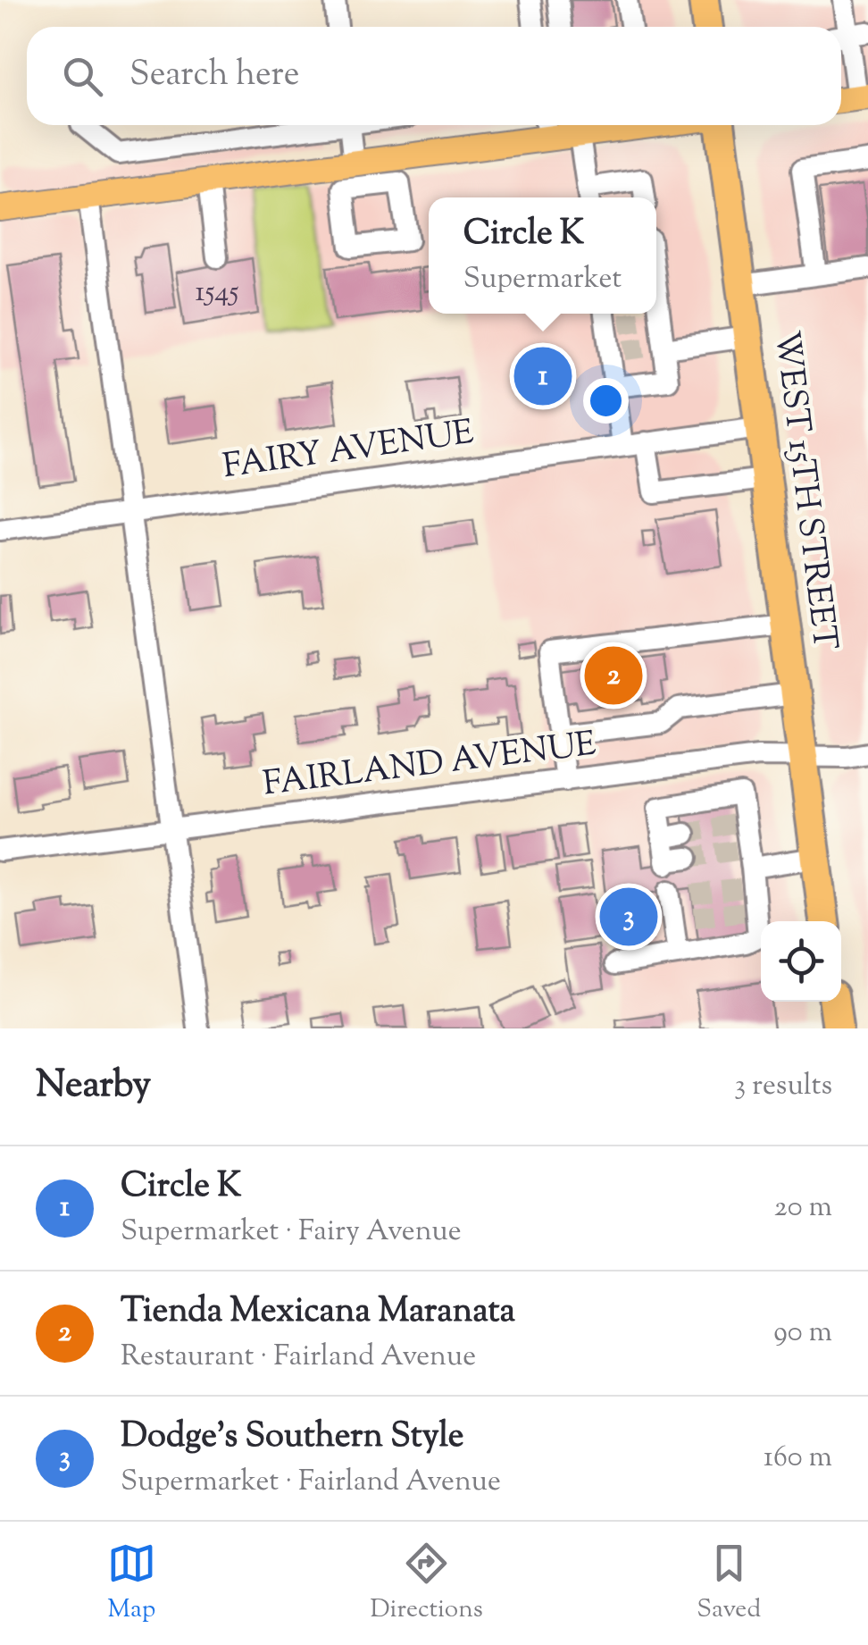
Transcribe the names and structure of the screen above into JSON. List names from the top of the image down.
{
  "streets": {
    "highway": ["WEST 15TH STREET"],
    "street": ["FAIRY AVENUE", "FAIRLAND AVENUE"]
  },
  "crossings": [
    ["FAIRY AVENUE", "WEST 15TH STREET"],
    ["WEST 15TH STREET", "FAIRLAND AVENUE"]
  ],
  "house_numbers": ["1545"],
  "page": {
    "search": "Search here",
    "popup": ["Circle K", "Supermarket"],
    "pins": ["1", "2", "3"],
    "heading": ["Nearby", "3 results"],
    "list": [
      {
        "mark": "1",
        "name": "Circle K",
        "note": "Supermarket · Fairy Avenue",
        "value": "20 m"
      },
      {
        "mark": "2",
        "name": "Tienda Mexicana Maranata",
        "note": "Restaurant · Fairland Avenue",
        "value": "90 m"
      },
      {
        "mark": "3",
        "name": "Dodge's Southern Style",
        "note": "Supermarket · Fairland Avenue",
        "value": "160 m"
      }
    ],
    "nav": ["Map", "Directions", "Saved"]
  }
}
